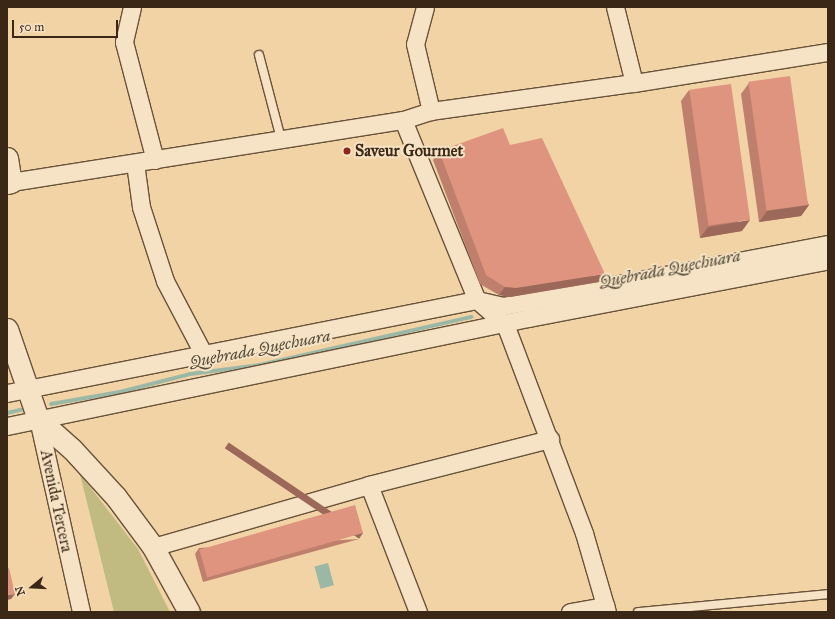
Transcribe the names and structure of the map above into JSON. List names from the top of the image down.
{
  "streets": {
    "street": ["Avenida Tercera"]
  },
  "water": ["Quebrada Quechuara"],
  "places": ["Saveur Gourmet"],
  "scale_bar": "50 m",
  "north": "left"
}
